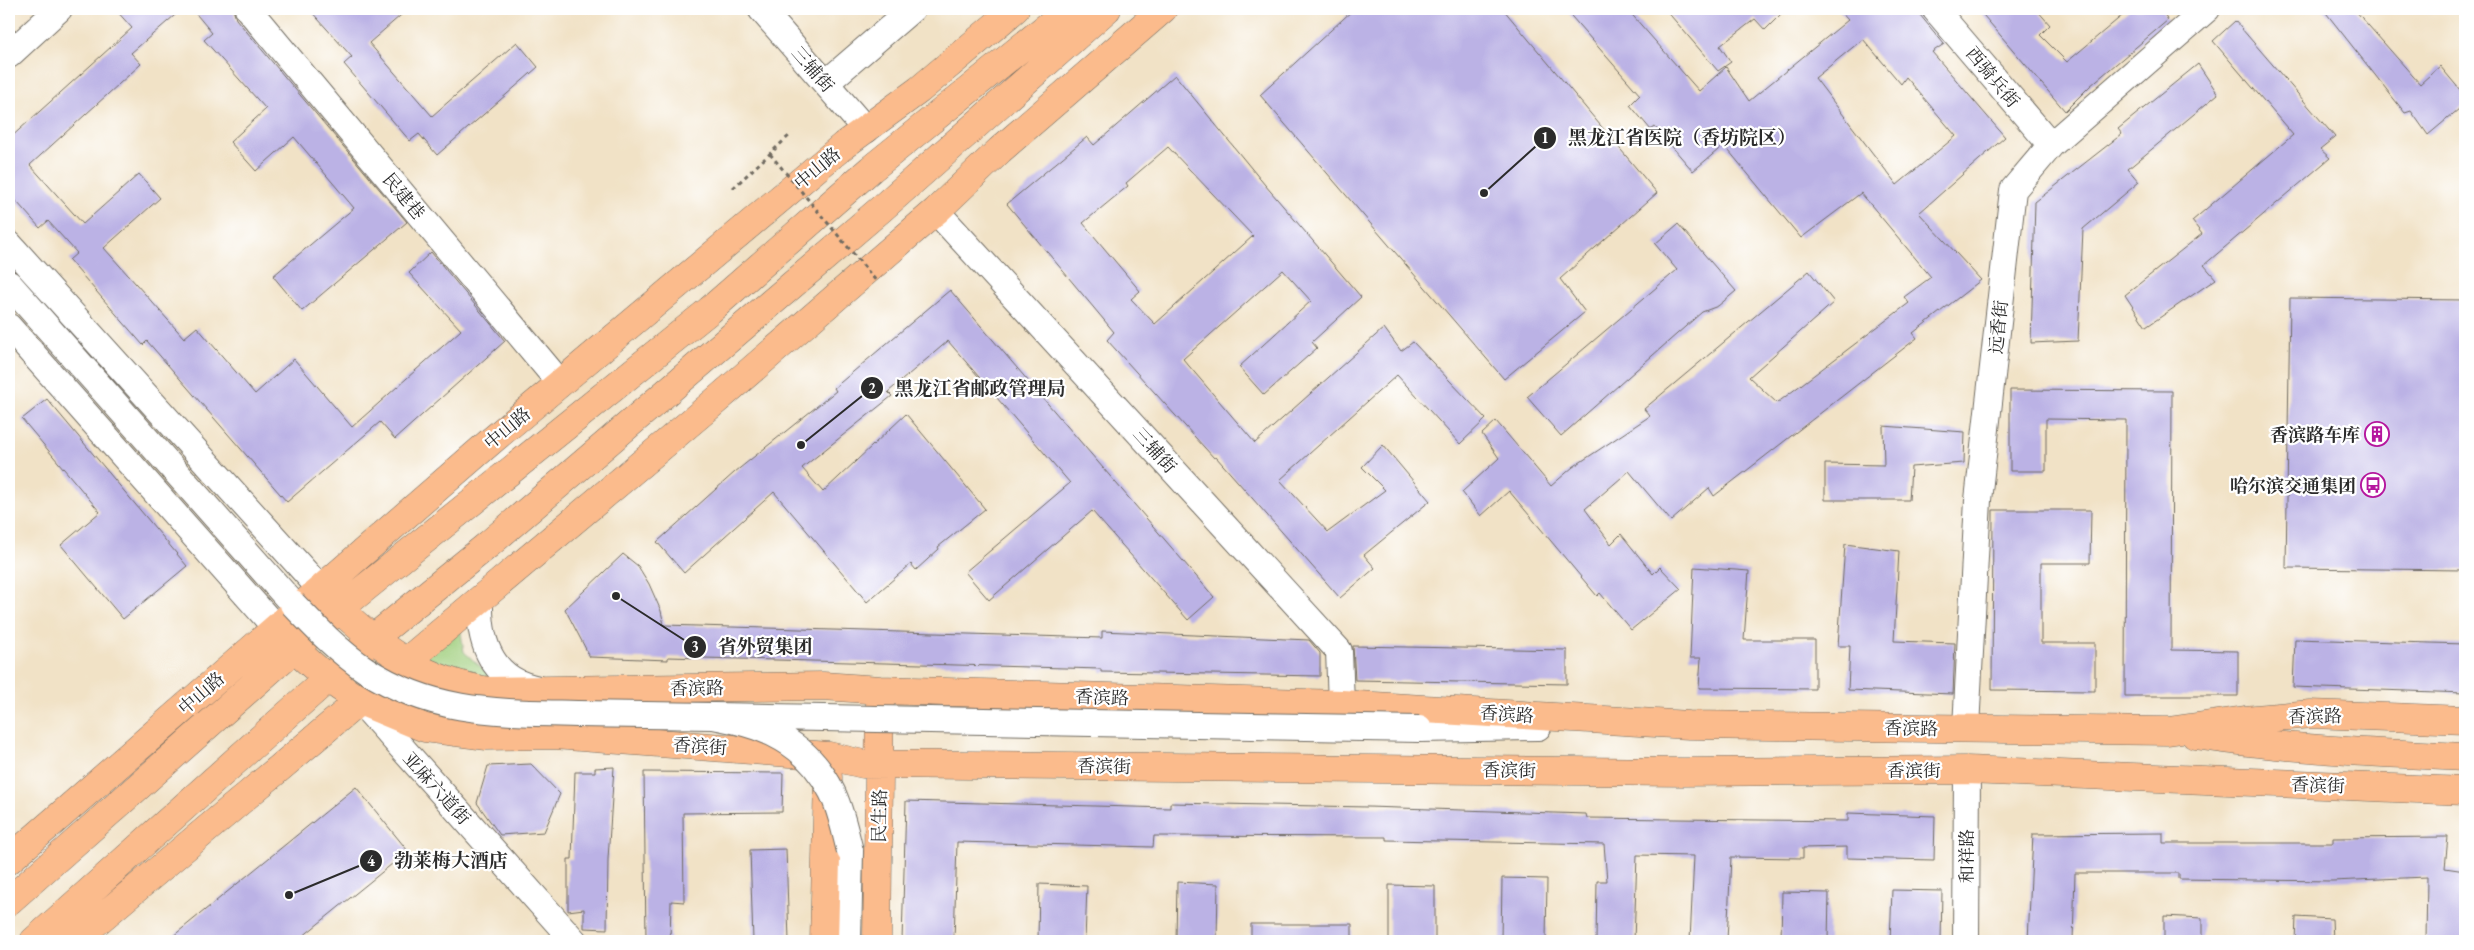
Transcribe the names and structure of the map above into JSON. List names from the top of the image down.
{
  "streets": {
    "main road": [
      "中山路",
      "香滨路",
      "香滨街",
      "民生路"
    ],
    "street": [
      "三辅街",
      "西骑兵街",
      "民建巷",
      "远香街",
      "亚麻六道街",
      "和祥路"
    ]
  },
  "crossings": [
    ["三辅街", "中山路"],
    ["三辅街", "香滨路"],
    ["西骑兵街", "远香街"],
    ["中山路", "民建巷"],
    ["中山路", "香滨路"],
    ["中山路", "香滨街"],
    ["远香街", "香滨路"],
    ["香滨路", "民生路"],
    ["香滨街", "亚麻六道街"],
    ["香滨街", "民生路"],
    ["香滨街", "和祥路"]
  ],
  "places": {
    "other": [
      "黑龙江省医院（香坊院区）",
      "黑龙江省邮政管理局",
      "省外贸集团",
      "勃莱梅大酒店"
    ],
    "building": ["香滨路车库"],
    "bus stop": ["哈尔滨交通集团"]
  }
}
